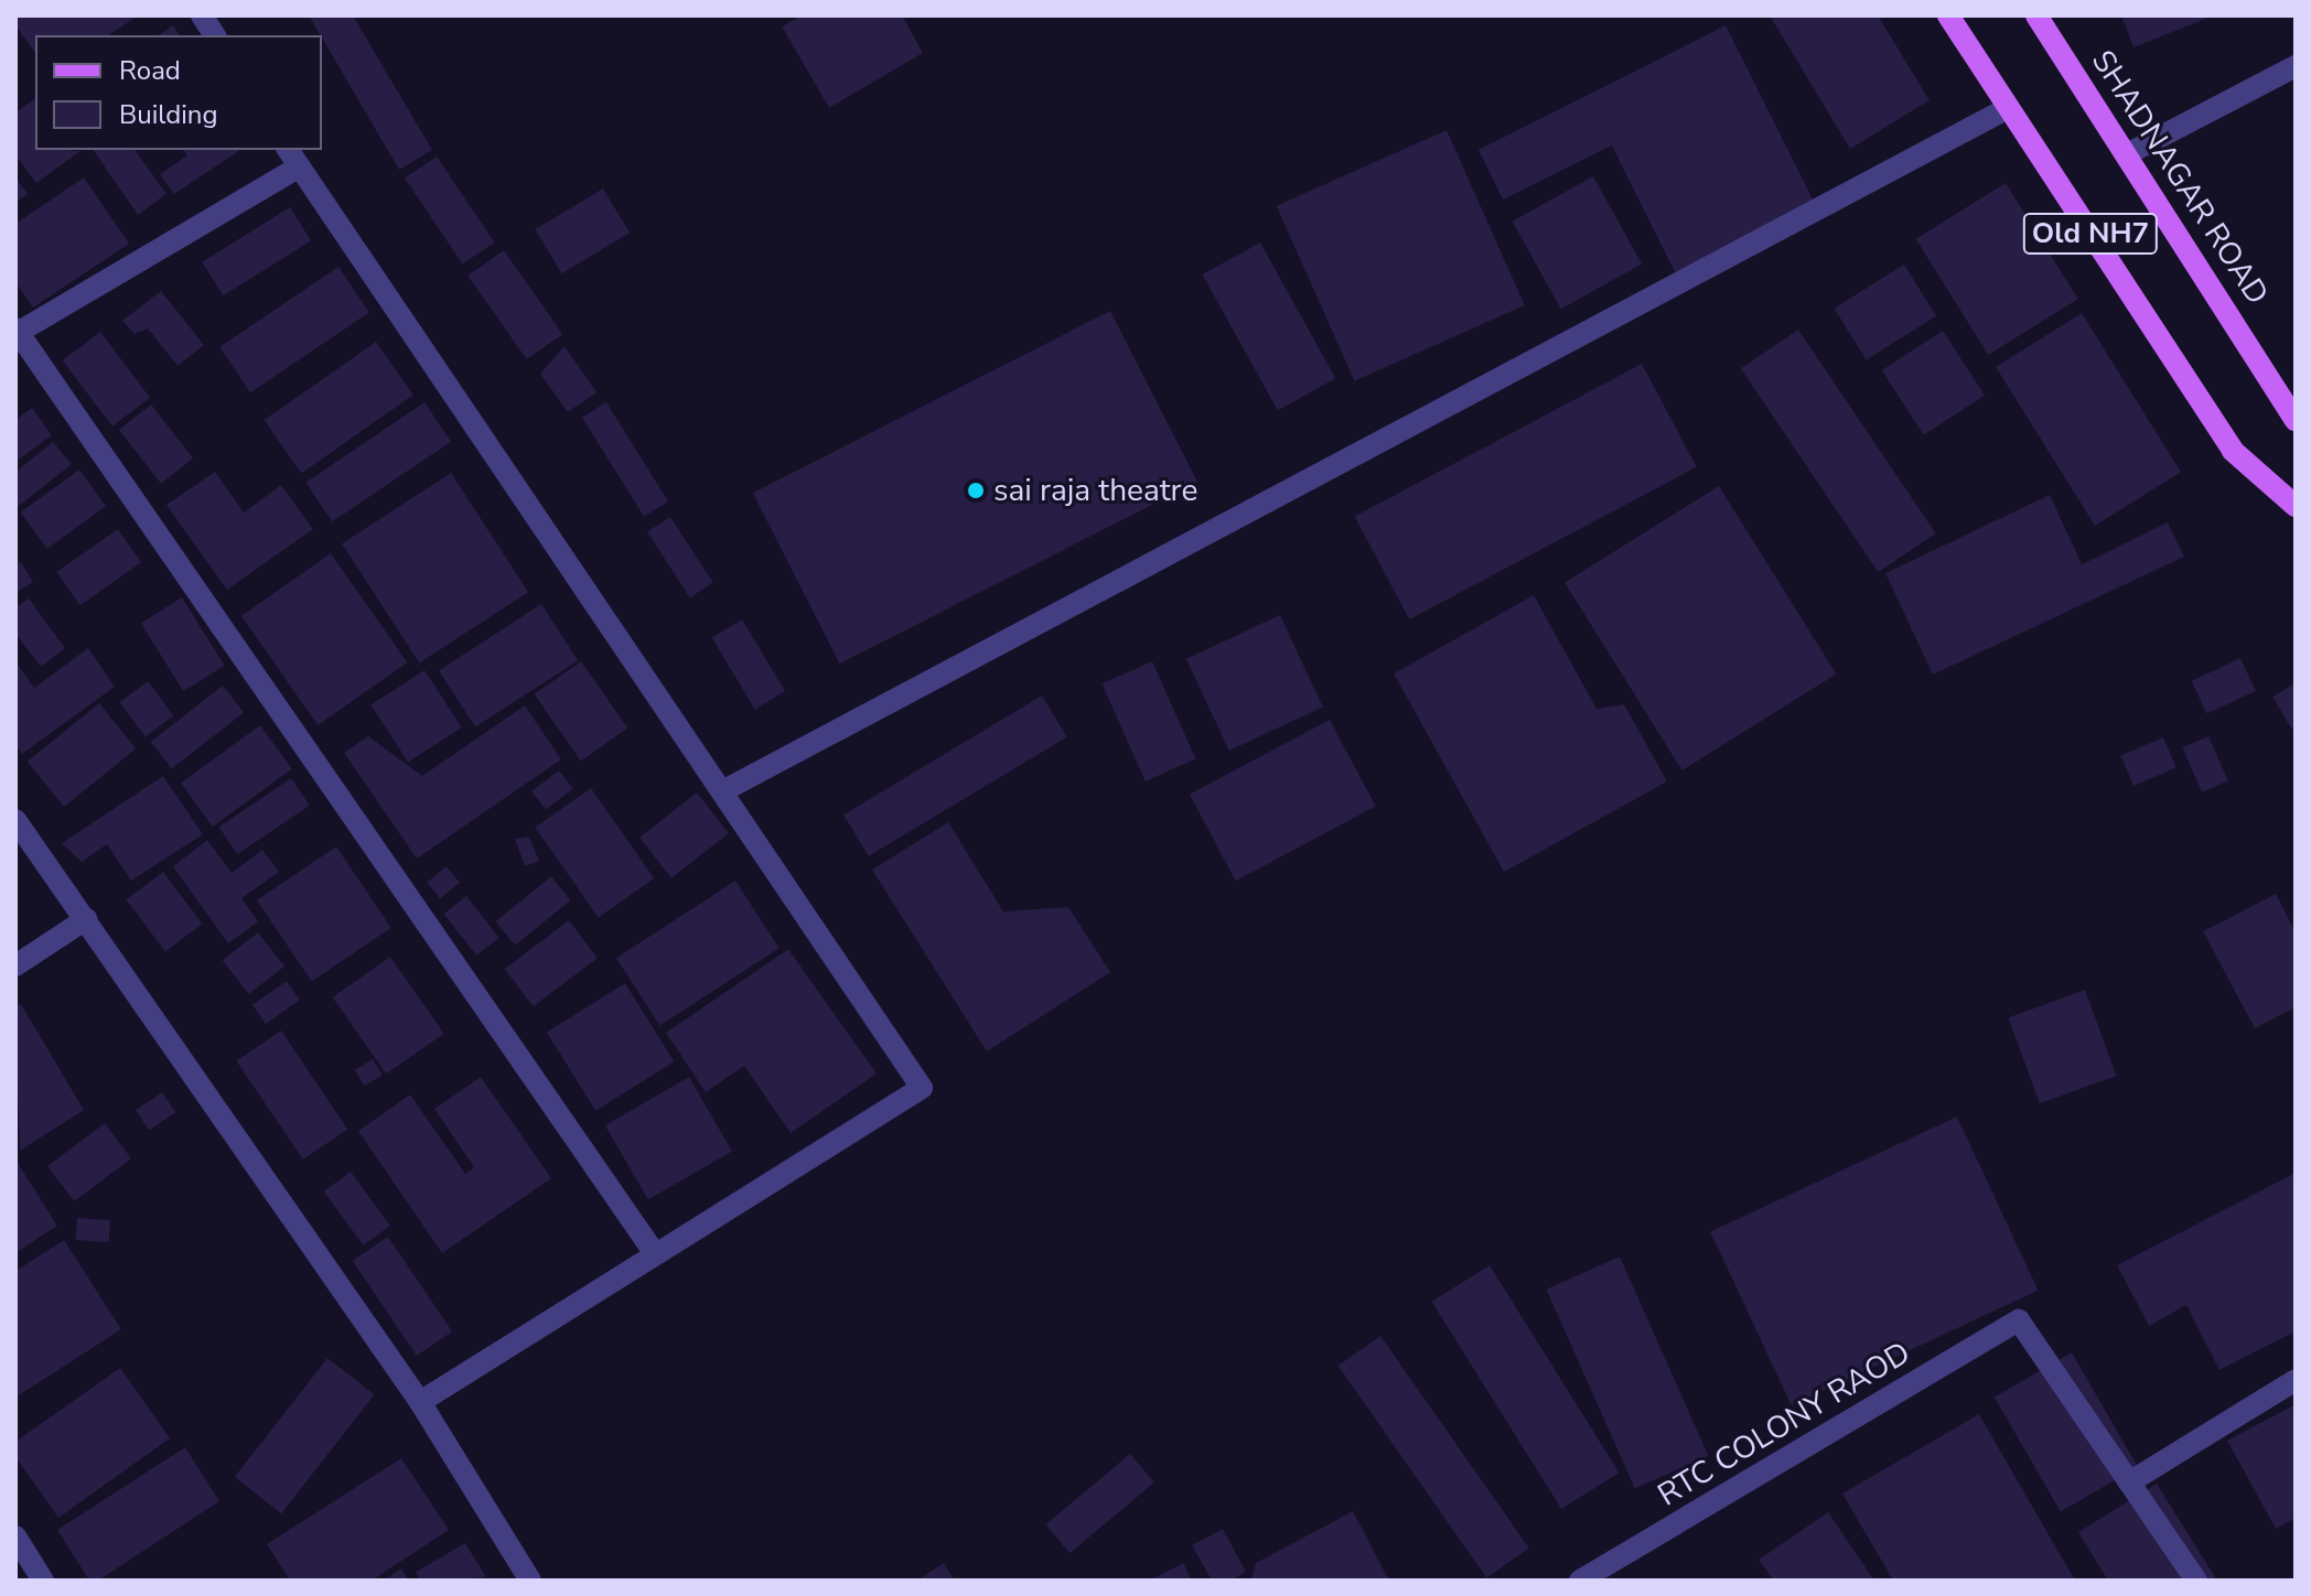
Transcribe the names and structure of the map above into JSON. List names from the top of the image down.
{
  "streets": {
    "main road": ["SHADNAGAR ROAD", "Old NH7"],
    "street": ["RTC COLONY RAOD"]
  },
  "places": ["sai raja theatre"],
  "legend": ["Road", "Building"]
}
